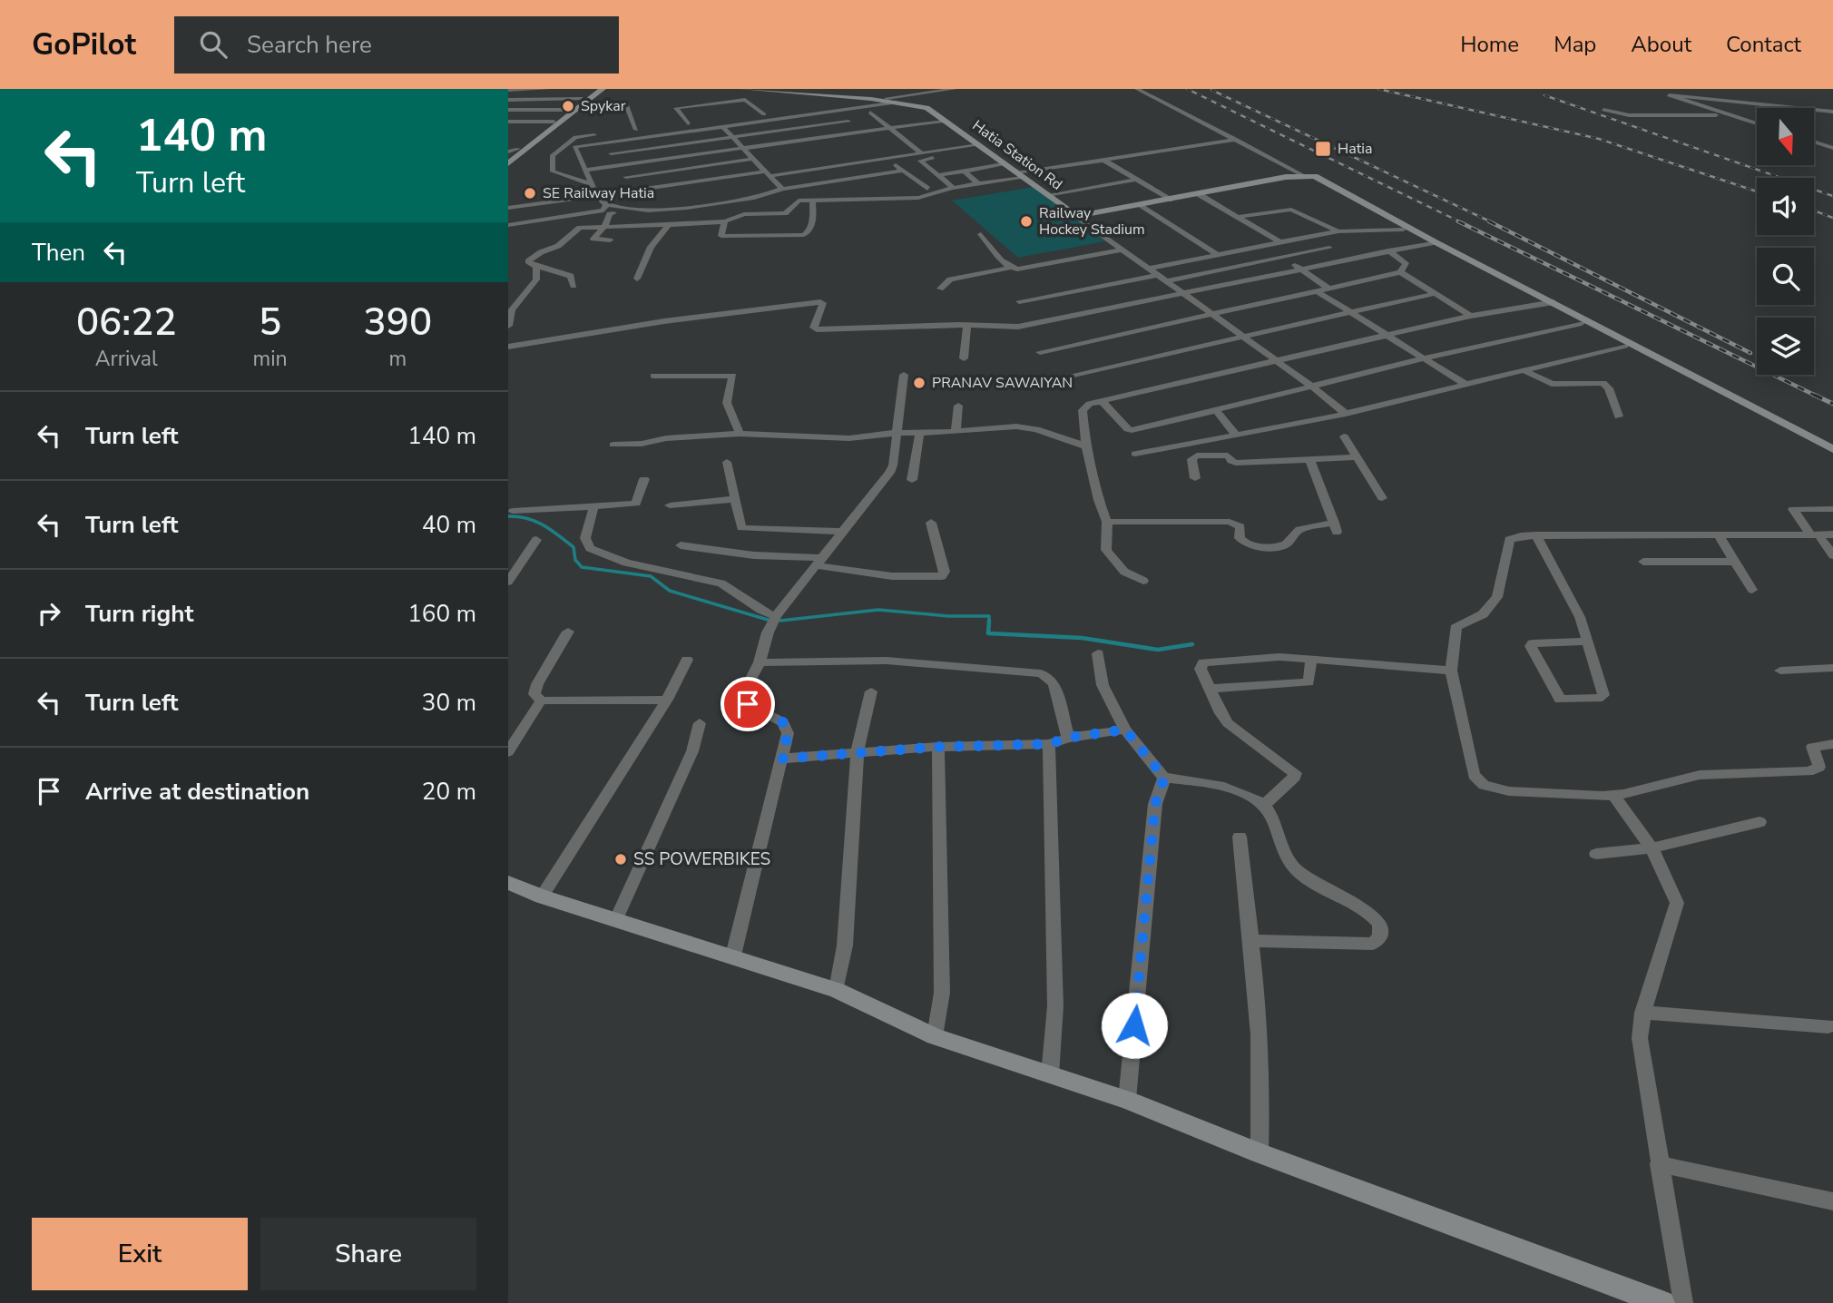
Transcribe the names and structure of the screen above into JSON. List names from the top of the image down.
{
  "streets": {
    "street": ["Hatia Station Rd"]
  },
  "places": {
    "other": [
      "Spykar",
      "SE Railway Hatia",
      "Railway Hockey Stadium",
      "PRANAV SAWAIYAN",
      "SS POWERBIKES"
    ],
    "transit": ["Hatia"]
  },
  "north": "bottom",
  "page": {
    "header": "GoPilot",
    "search": "Search here",
    "nav": [
      "Home",
      "Map",
      "About",
      "Contact"
    ],
    "turn": ["140 m", "Turn left"],
    "then": "Then",
    "eta": [
      "06:22",
      "Arrival",
      "5",
      "min",
      "390",
      "m"
    ],
    "list": [
      {
        "name": "Turn left",
        "value": "140 m"
      },
      {
        "name": "Turn left",
        "value": "40 m"
      },
      {
        "name": "Turn right",
        "value": "160 m"
      },
      {
        "name": "Turn left",
        "value": "30 m"
      },
      {
        "name": "Arrive at destination",
        "value": "20 m"
      }
    ],
    "buttons": ["Exit", "Share"]
  }
}
